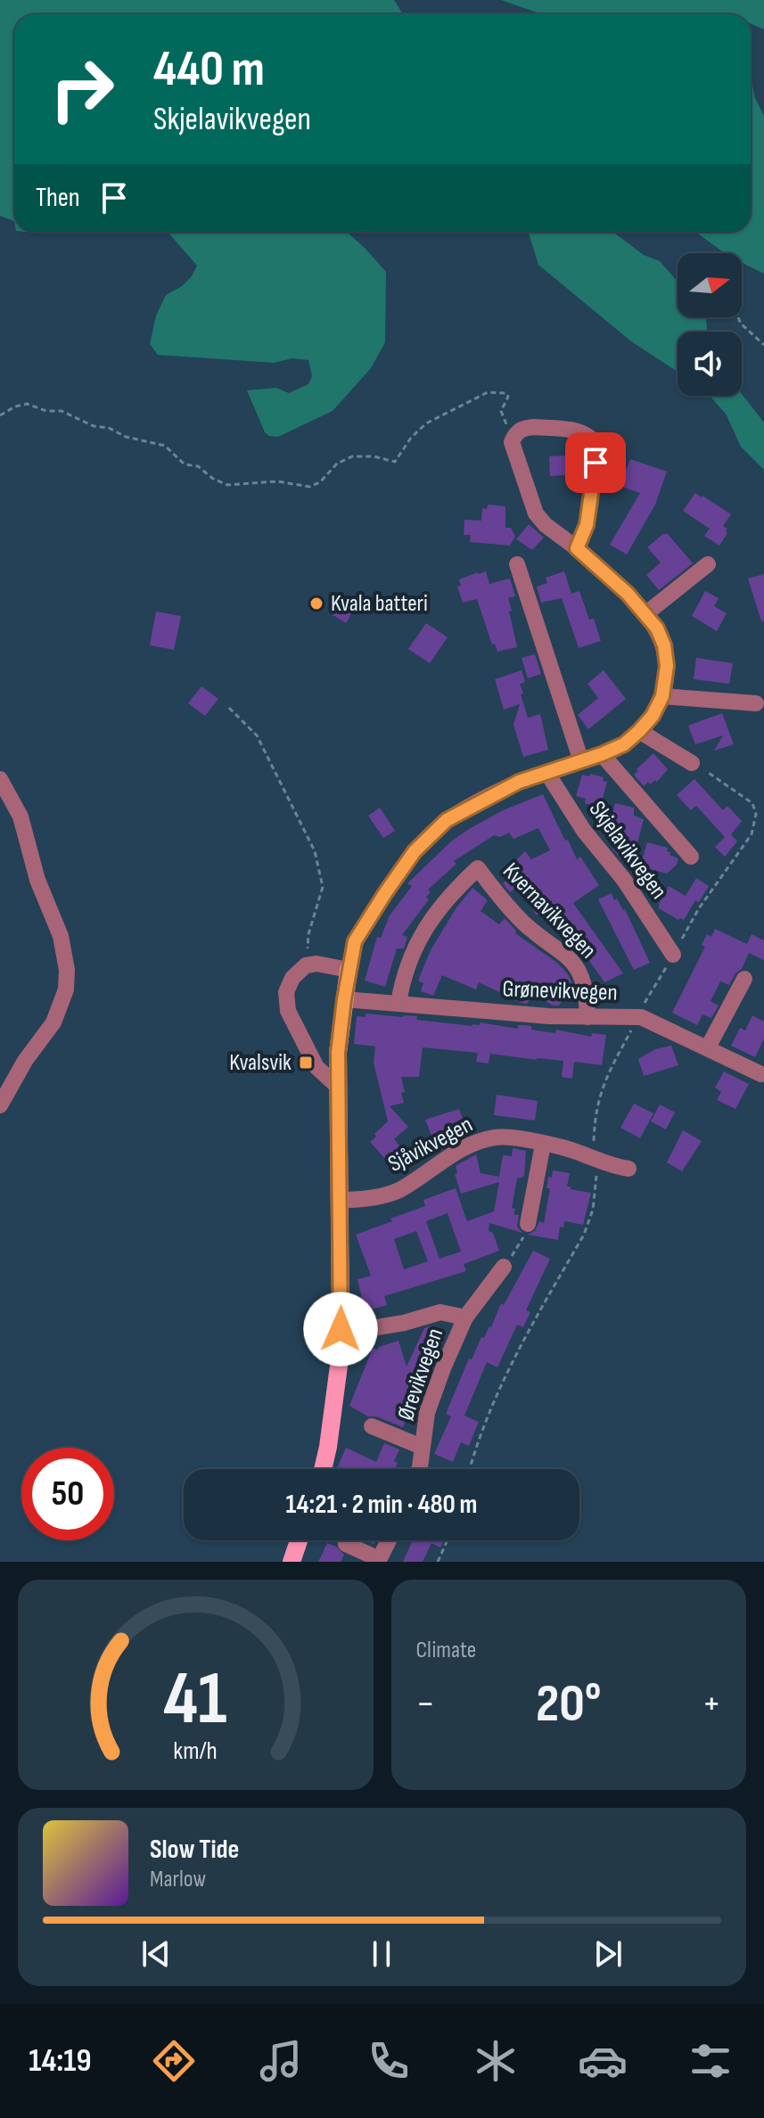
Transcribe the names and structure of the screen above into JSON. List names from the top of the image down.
{
  "streets": {
    "street": [
      "Skjelavikvegen",
      "Kvernavikvegen",
      "Grønevikvegen",
      "Sjåvikvegen",
      "Ørevikvegen"
    ]
  },
  "crossings": [
    ["Kvernavikvegen", "Grønevikvegen"]
  ],
  "places": {
    "other": ["Kvala batteri"],
    "transit": ["Kvalsvik"]
  },
  "north": "right",
  "page": {
    "turn": ["440 m", "Skjelavikvegen"],
    "then": "Then",
    "limit": "50",
    "trip": "14:21 · 2 min · 480 m",
    "tile": "Climate",
    "heat": ["−", "20°", "+"],
    "song": ["Slow Tide", "Marlow"],
    "tabs": "14:19",
    "gauge": ["41", "km/h"]
  }
}
